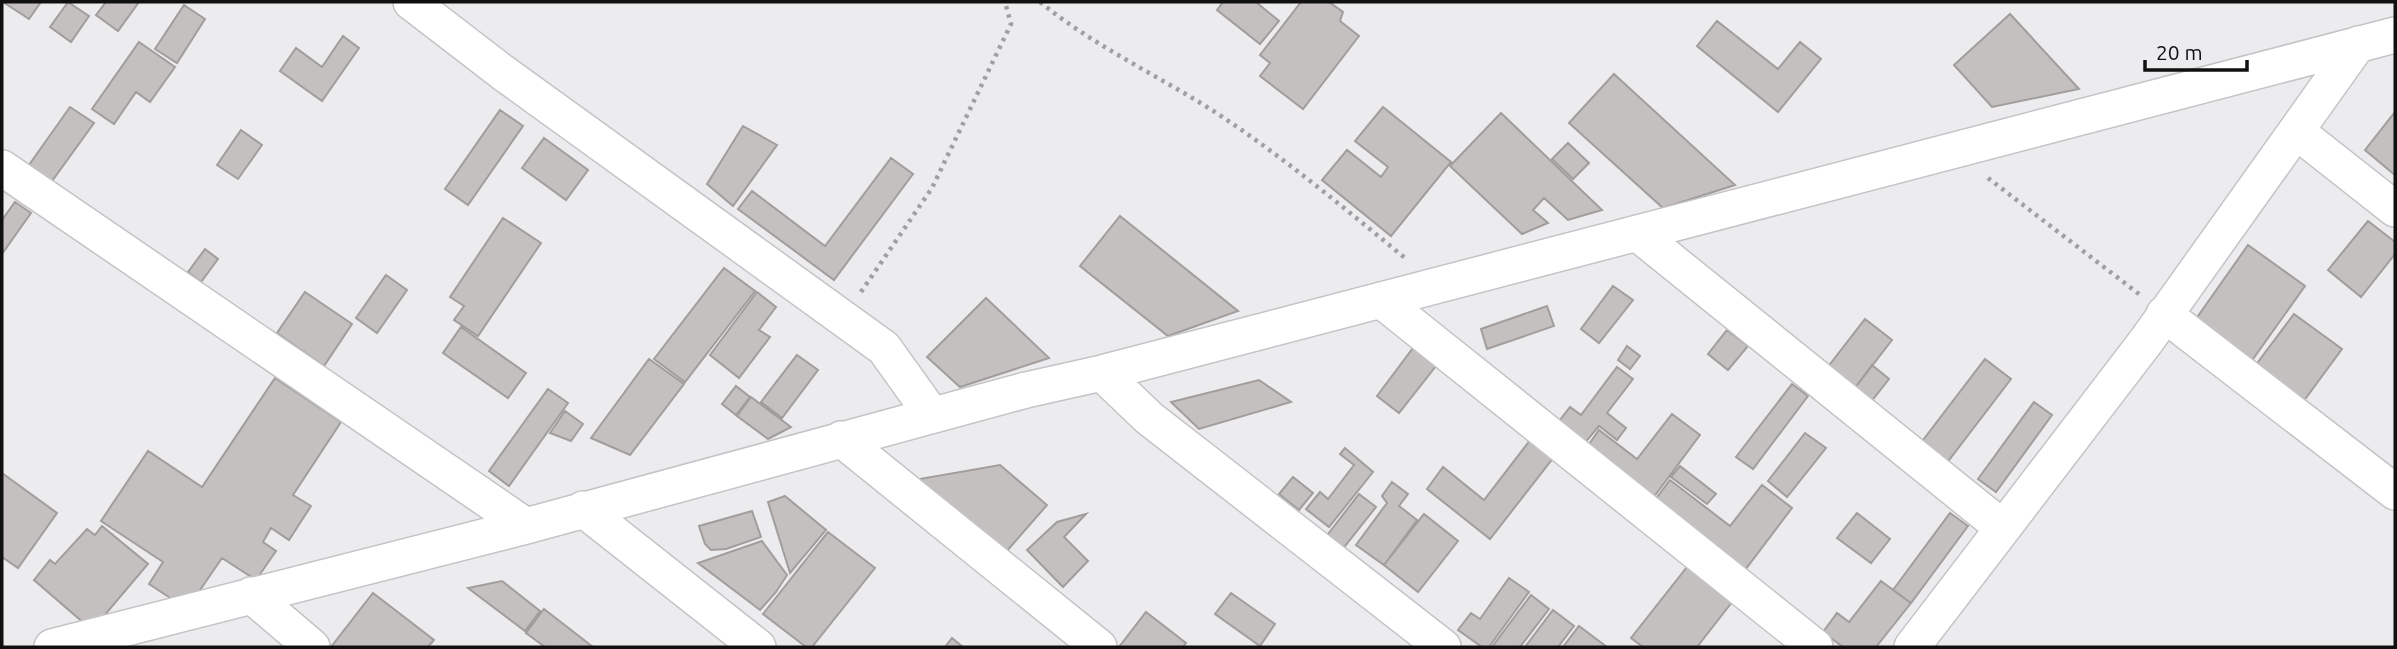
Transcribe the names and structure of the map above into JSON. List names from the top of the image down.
{
  "scale_bar": "20 m"
}
